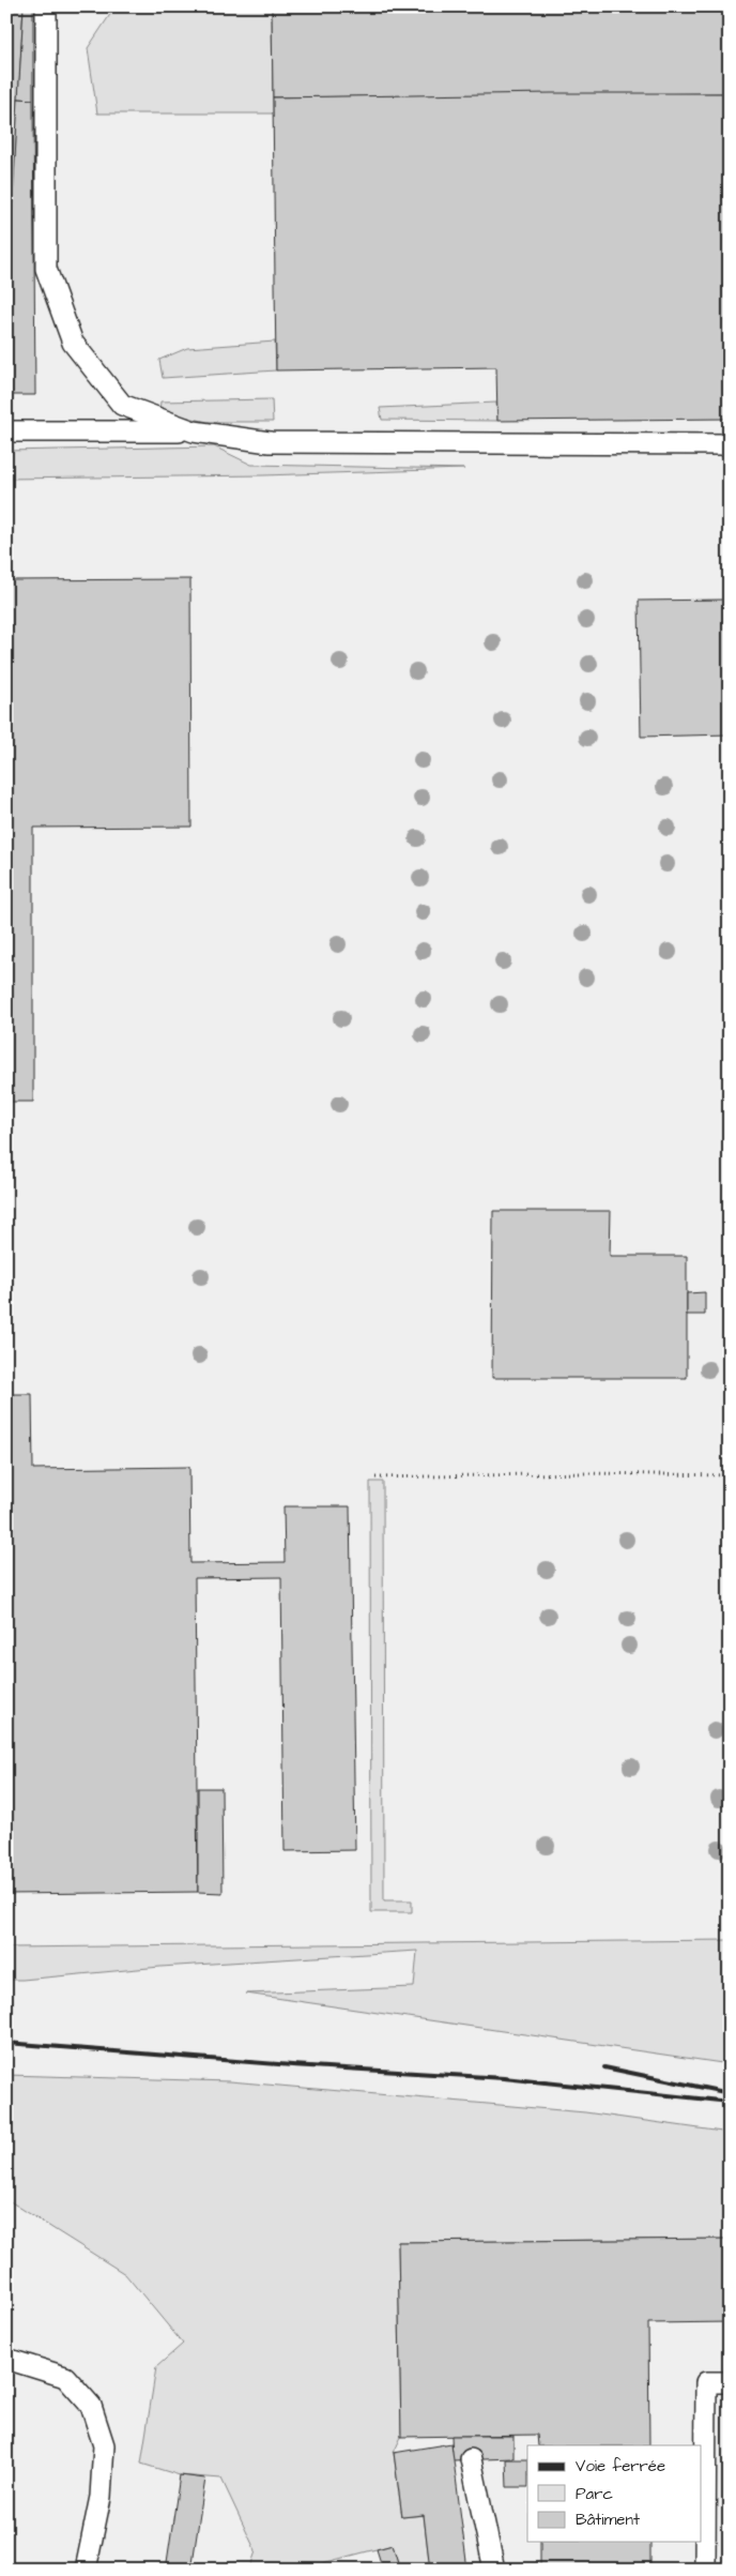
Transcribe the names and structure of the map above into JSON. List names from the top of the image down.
{
  "legend": ["Voie ferrée", "Parc", "Bâtiment"]
}
